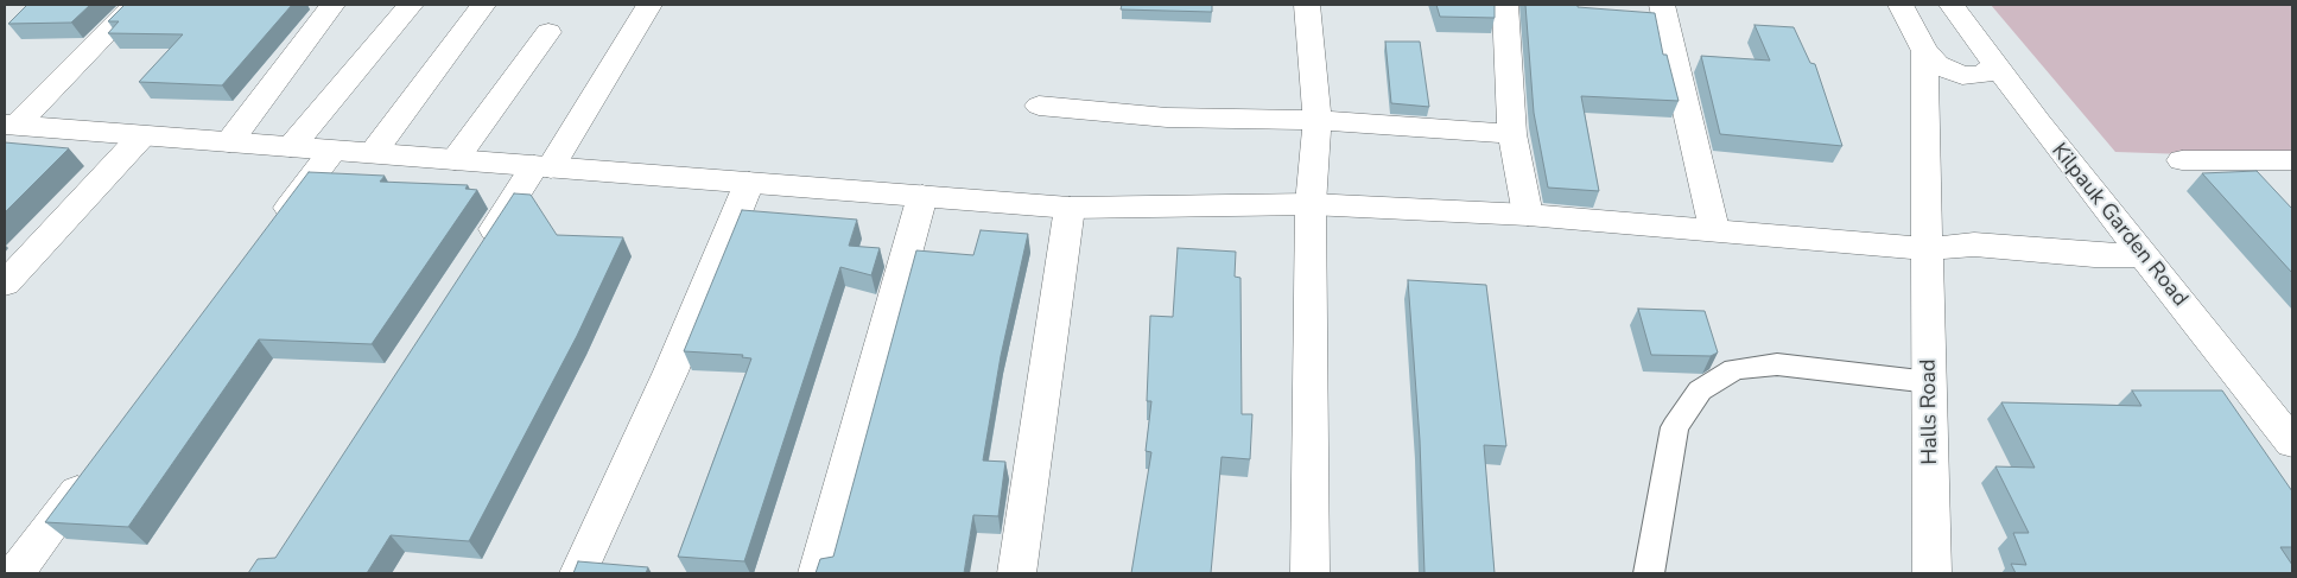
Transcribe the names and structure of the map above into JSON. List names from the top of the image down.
{
  "streets": {
    "street": ["Kilpauk Garden Road", "Halls Road"]
  }
}
